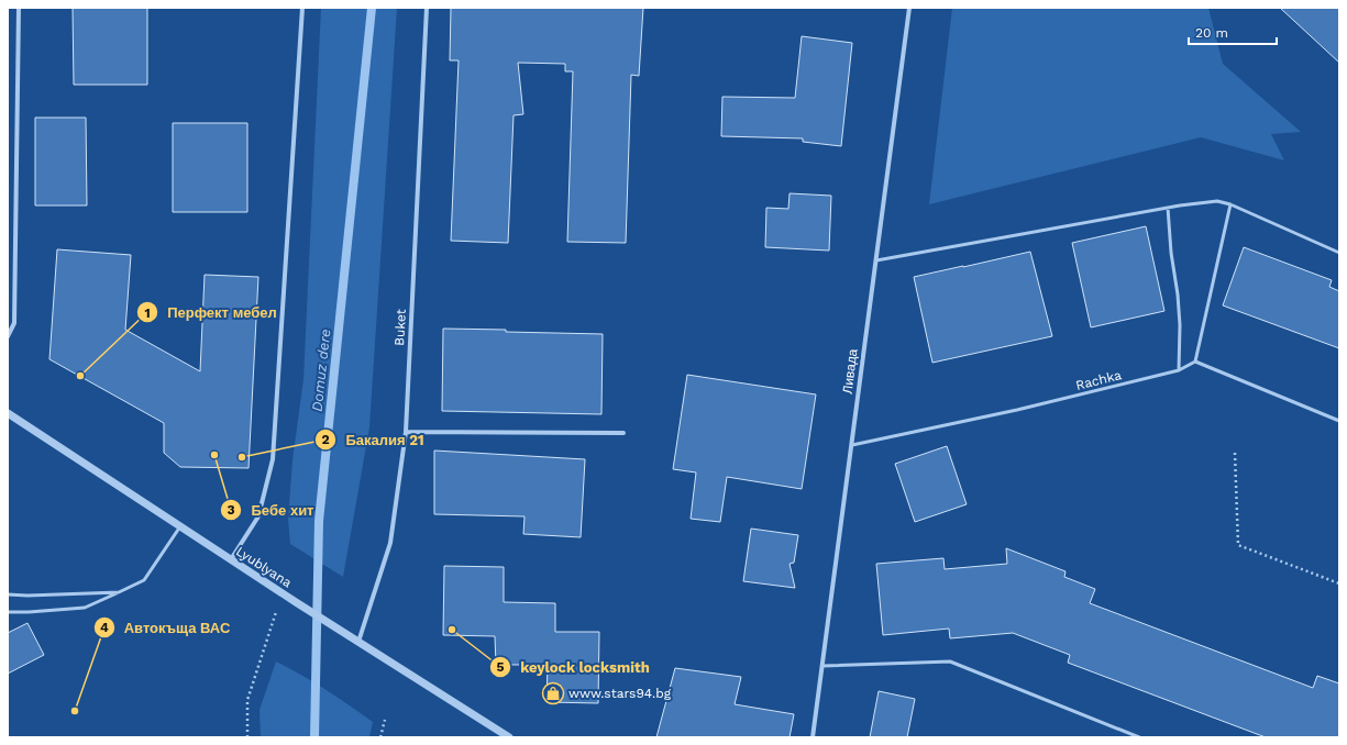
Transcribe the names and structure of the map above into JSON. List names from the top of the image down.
{
  "streets": {
    "street": ["Buket", "Ливада", "Lyublyana"],
    "lane": ["Rachka"]
  },
  "crossings": [
    ["Buket", "Lyublyana"],
    ["Ливада", "Rachka"]
  ],
  "water": ["Domuz dere"],
  "places": {
    "other": [
      "Перфект мебел",
      "Бебе хит",
      "Бакалия 21",
      "keylock locksmith",
      "Автокъща ВАС"
    ],
    "shop": ["www.stars94.bg"]
  },
  "scale_bar": "20 m"
}
